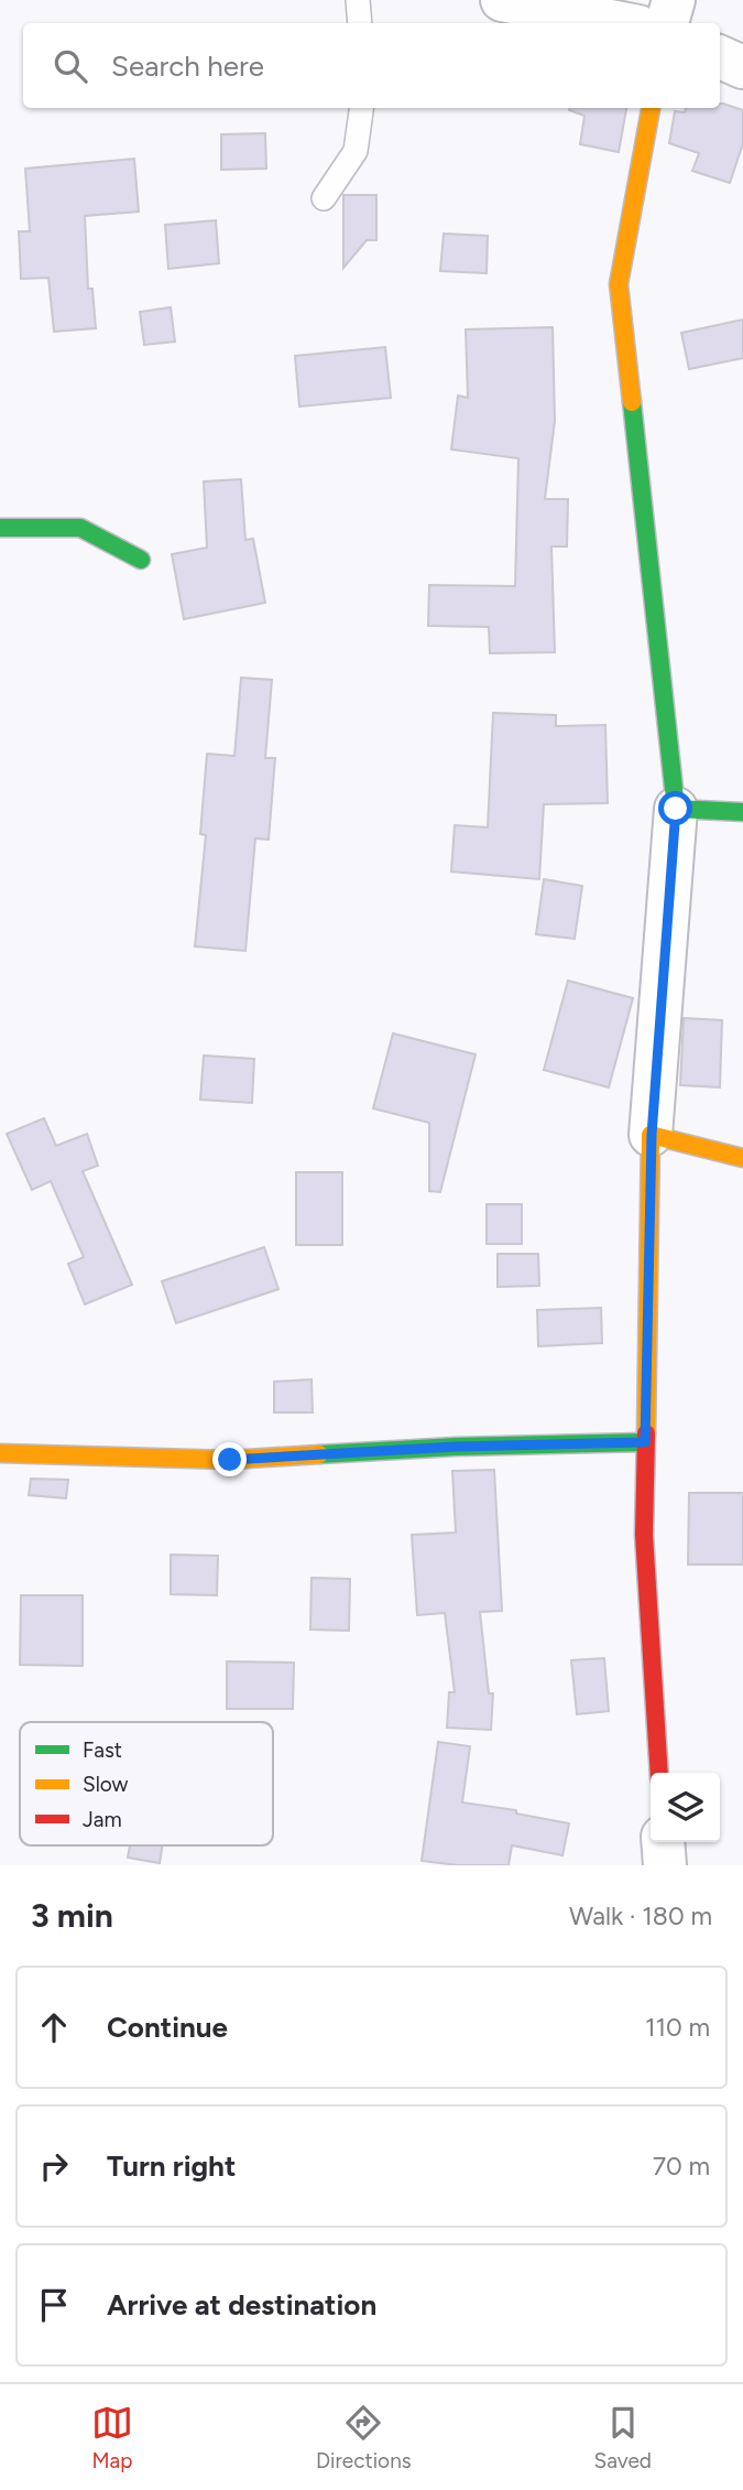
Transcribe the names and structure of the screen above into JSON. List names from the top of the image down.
{
  "legend": ["Fast", "Slow", "Jam"],
  "page": {
    "search": "Search here",
    "heading": ["3 min", "Walk · 180 m"],
    "list": [
      ["Continue", "110 m"],
      ["Turn right", "70 m"],
      "Arrive at destination"
    ],
    "nav": ["Map", "Directions", "Saved"]
  }
}
